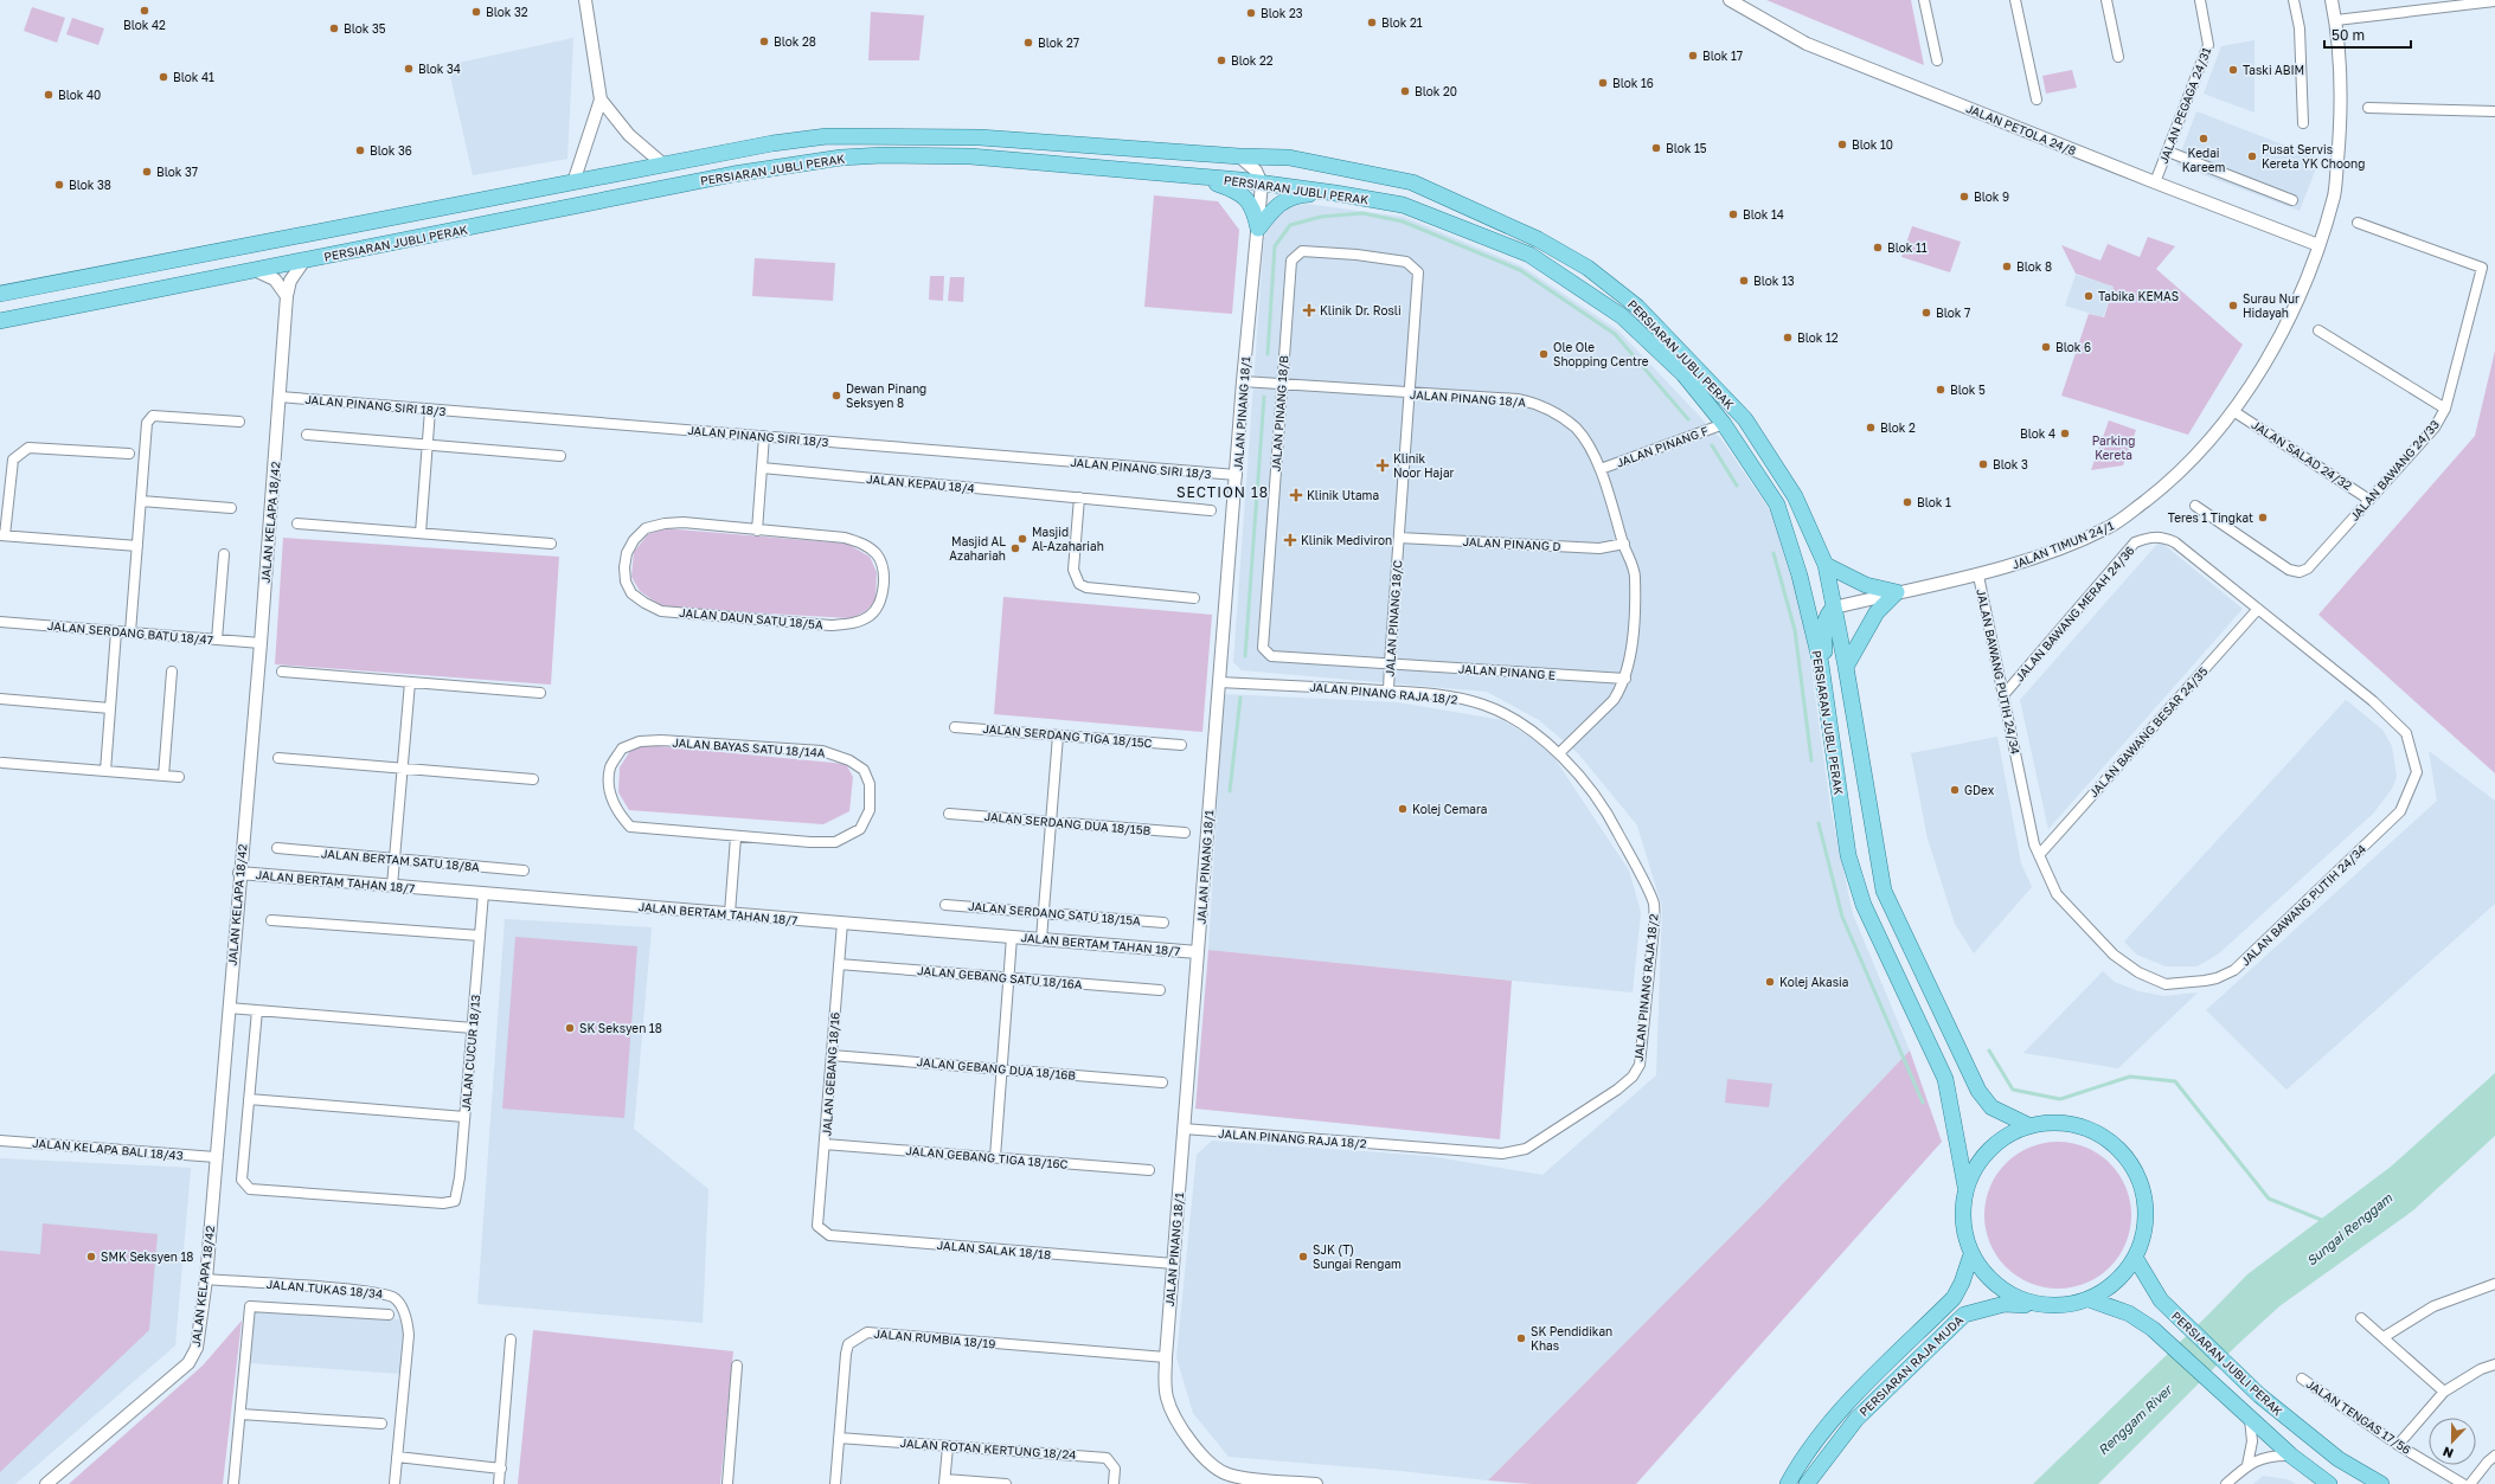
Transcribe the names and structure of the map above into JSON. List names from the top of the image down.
{
  "streets": {
    "main road": ["PERSIARAN JUBLI PERAK", "PERSIARAN RAJA MUDA"],
    "street": [
      "JALAN PEGAGA 24/31",
      "JALAN PETOLA 24/8",
      "JALAN PINANG 18/A",
      "JALAN PINANG SIRI 18/3",
      "JALAN PINANG 18/1",
      "JALAN PINANG 18/B",
      "JALAN PINANG F",
      "JALAN SALAD 24/32",
      "JALAN BAWANG 24/33",
      "JALAN KEPAU 18/4",
      "JALAN KELAPA 18/42",
      "JALAN PINANG D",
      "JALAN TIMUN 24/1",
      "JALAN BAWANG MERAH 24/36",
      "JALAN DAUN SATU 18/5A",
      "JALAN PINANG 18/C",
      "JALAN SERDANG BATU 18/47",
      "JALAN PINANG E",
      "JALAN BAWANG PUTIH 24/34",
      "JALAN PINANG RAJA 18/2",
      "JALAN BAWANG BESAR 24/35",
      "JALAN SERDANG TIGA 18/15C",
      "JALAN BAYAS SATU 18/14A",
      "JALAN SERDANG DUA 18/15B",
      "JALAN BERTAM SATU 18/8A",
      "JALAN BERTAM TAHAN 18/7",
      "JALAN SERDANG SATU 18/15A",
      "JALAN GEBANG SATU 18/16A",
      "JALAN CUCUR 18/13",
      "JALAN GEBANG DUA 18/16B",
      "JALAN GEBANG 18/16",
      "JALAN KELAPA BALI 18/43",
      "JALAN GEBANG TIGA 18/16C",
      "JALAN SALAK 18/18",
      "JALAN TUKAS 18/34",
      "JALAN RUMBIA 18/19",
      "JALAN TENGAS 17/56",
      "JALAN ROTAN KERTUNG 18/24"
    ]
  },
  "crossings": [
    ["JALAN PEGAGA 24/31", "JALAN PETOLA 24/8"],
    ["JALAN PETOLA 24/8", "JALAN TIMUN 24/1"],
    ["PERSIARAN JUBLI PERAK", "JALAN PINANG 18/1"],
    ["PERSIARAN JUBLI PERAK", "JALAN PINANG F"],
    ["PERSIARAN JUBLI PERAK", "JALAN KELAPA 18/42"],
    ["PERSIARAN JUBLI PERAK", "JALAN TIMUN 24/1"],
    ["JALAN PINANG 18/A", "JALAN PINANG 18/1"],
    ["JALAN PINANG 18/A", "JALAN PINANG 18/B"],
    ["JALAN PINANG 18/A", "JALAN PINANG F"],
    ["JALAN PINANG 18/A", "JALAN PINANG D"],
    ["JALAN PINANG 18/A", "JALAN PINANG 18/C"],
    ["JALAN PINANG 18/A", "JALAN PINANG E"],
    ["JALAN PINANG 18/A", "JALAN PINANG RAJA 18/2"],
    ["JALAN PINANG SIRI 18/3", "JALAN PINANG 18/1"],
    ["JALAN PINANG SIRI 18/3", "JALAN KELAPA 18/42"],
    ["JALAN PINANG 18/1", "JALAN PINANG RAJA 18/2"],
    ["JALAN PINANG 18/1", "JALAN BERTAM TAHAN 18/7"],
    ["JALAN PINANG 18/1", "JALAN SALAK 18/18"],
    ["JALAN PINANG 18/1", "JALAN RUMBIA 18/19"],
    ["JALAN PINANG 18/B", "JALAN PINANG 18/C"],
    ["JALAN PINANG 18/B", "JALAN PINANG E"],
    ["JALAN SALAD 24/32", "JALAN BAWANG 24/33"],
    ["JALAN SALAD 24/32", "JALAN TIMUN 24/1"],
    ["JALAN KELAPA 18/42", "JALAN SERDANG BATU 18/47"],
    ["JALAN KELAPA 18/42", "JALAN BERTAM TAHAN 18/7"],
    ["JALAN KELAPA 18/42", "JALAN KELAPA BALI 18/43"],
    ["JALAN KELAPA 18/42", "JALAN TUKAS 18/34"],
    ["JALAN PINANG D", "JALAN PINANG 18/C"],
    ["JALAN TIMUN 24/1", "JALAN BAWANG PUTIH 24/34"],
    ["JALAN BAWANG MERAH 24/36", "JALAN BAWANG PUTIH 24/34"],
    ["JALAN PINANG 18/C", "JALAN PINANG E"],
    ["JALAN PINANG 18/C", "JALAN PINANG RAJA 18/2"],
    ["JALAN BAWANG PUTIH 24/34", "JALAN BAWANG BESAR 24/35"],
    ["JALAN BERTAM TAHAN 18/7", "JALAN CUCUR 18/13"],
    ["JALAN BERTAM TAHAN 18/7", "JALAN GEBANG 18/16"],
    ["JALAN GEBANG SATU 18/16A", "JALAN GEBANG 18/16"],
    ["JALAN GEBANG DUA 18/16B", "JALAN GEBANG 18/16"],
    ["JALAN GEBANG 18/16", "JALAN GEBANG TIGA 18/16C"],
    ["JALAN GEBANG 18/16", "JALAN SALAK 18/18"],
    ["JALAN RUMBIA 18/19", "JALAN ROTAN KERTUNG 18/24"]
  ],
  "districts": ["SECTION 18"],
  "water": ["Sungai Renggam", "Renggam River"],
  "parks": ["Parking Kereta"],
  "places": {
    "other": [
      "Blok 42",
      "Blok 32",
      "Blok 23",
      "Blok 21",
      "Blok 35",
      "Blok 28",
      "Blok 27",
      "Blok 17",
      "Blok 22",
      "Blok 34",
      "Taski ABIM",
      "Blok 41",
      "Blok 16",
      "Blok 20",
      "Blok 40",
      "Kedai Kareem",
      "Blok 10",
      "Blok 15",
      "Blok 36",
      "Pusat Servis Kereta YK Choong",
      "Blok 37",
      "Blok 38",
      "Blok 9",
      "Blok 14",
      "Blok 11",
      "Blok 8",
      "Blok 13",
      "Tabika KEMAS",
      "Surau Nur Hidayah",
      "Blok 7",
      "Blok 12",
      "Blok 6",
      "Ole Ole Shopping Centre",
      "Blok 5",
      "Dewan Pinang Seksyen 8",
      "Blok 2",
      "Blok 4",
      "Blok 3",
      "Blok 1",
      "Teres 1 Tingkat",
      "Masjid Al-Azahariah",
      "Masjid AL Azahariah",
      "GDex",
      "Kolej Cemara",
      "Kolej Akasia",
      "SK Seksyen 18",
      "SMK Seksyen 18",
      "SJK (T) Sungai Rengam",
      "SK Pendidikan Khas"
    ],
    "health": [
      "Klinik Dr. Rosli",
      "Klinik Noor Hajar",
      "Klinik Utama",
      "Klinik Mediviron"
    ]
  },
  "scale_bar": "50 m",
  "north": "bottom"
}
